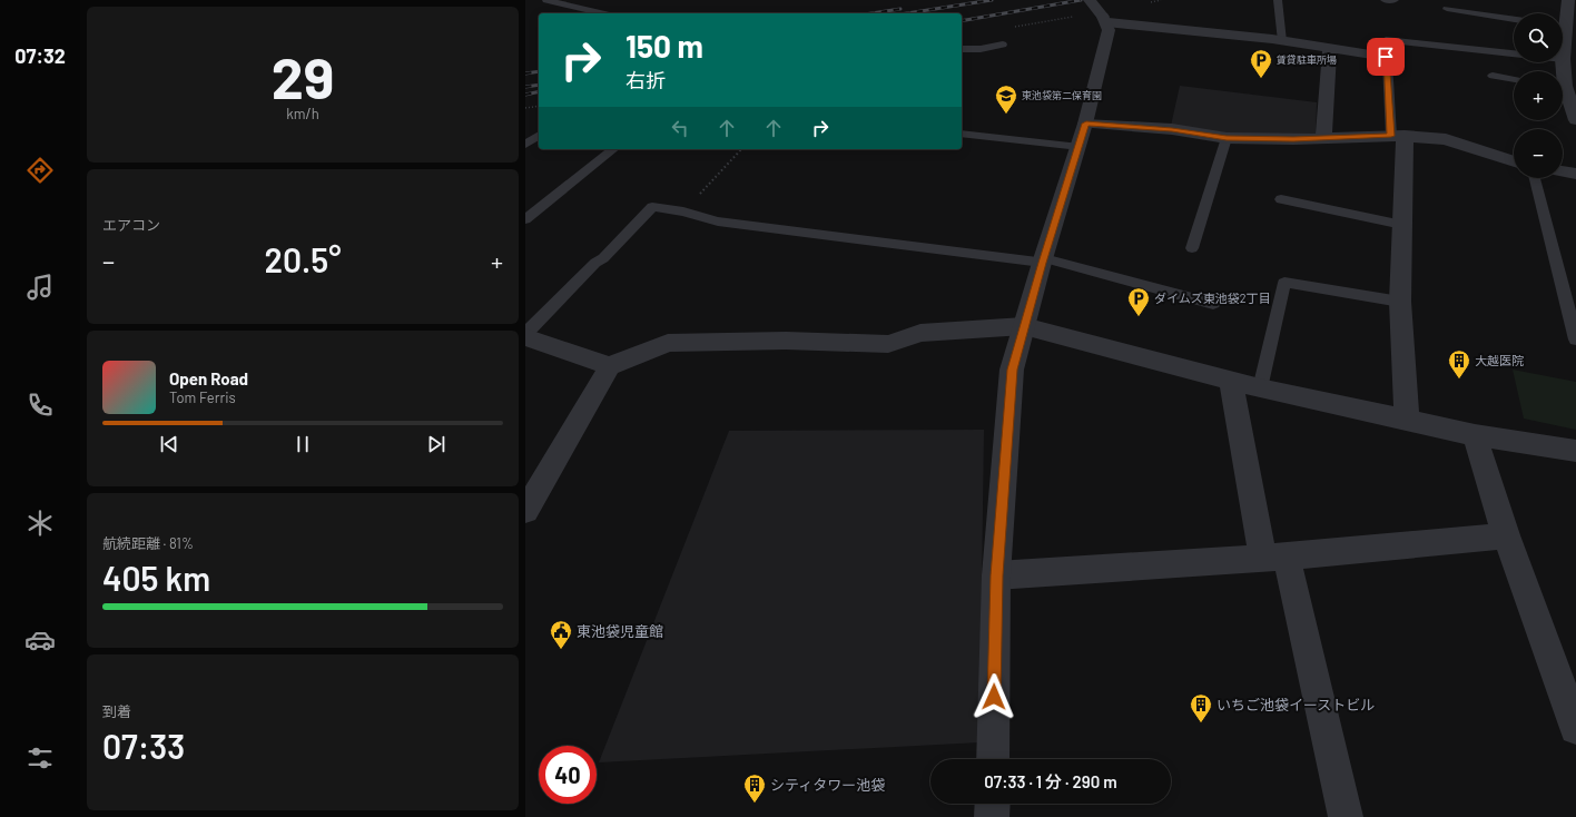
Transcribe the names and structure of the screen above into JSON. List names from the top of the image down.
{
  "places": {
    "parking": ["賃貸駐車所場", "ダイムズ東池袋2丁目"],
    "school or university": ["東池袋第二保育園"],
    "building": ["大越医院", "いちご池袋イーストビル", "シティタワー池袋"],
    "public building": ["東池袋児童館"]
  },
  "page": {
    "tabs": "07:32",
    "tile": [
      ["29", "km/h"],
      "エアコン",
      ["航続距離 · 81%", "405 km"],
      ["到着", "07:33"]
    ],
    "map_buttons": ["+", "−"],
    "turn": ["150 m", "右折"],
    "heat": ["−", "20.5°", "+"],
    "song": ["Open Road", "Tom Ferris"],
    "limit": "40",
    "trip": "07:33 · 1 分 · 290 m"
  }
}
